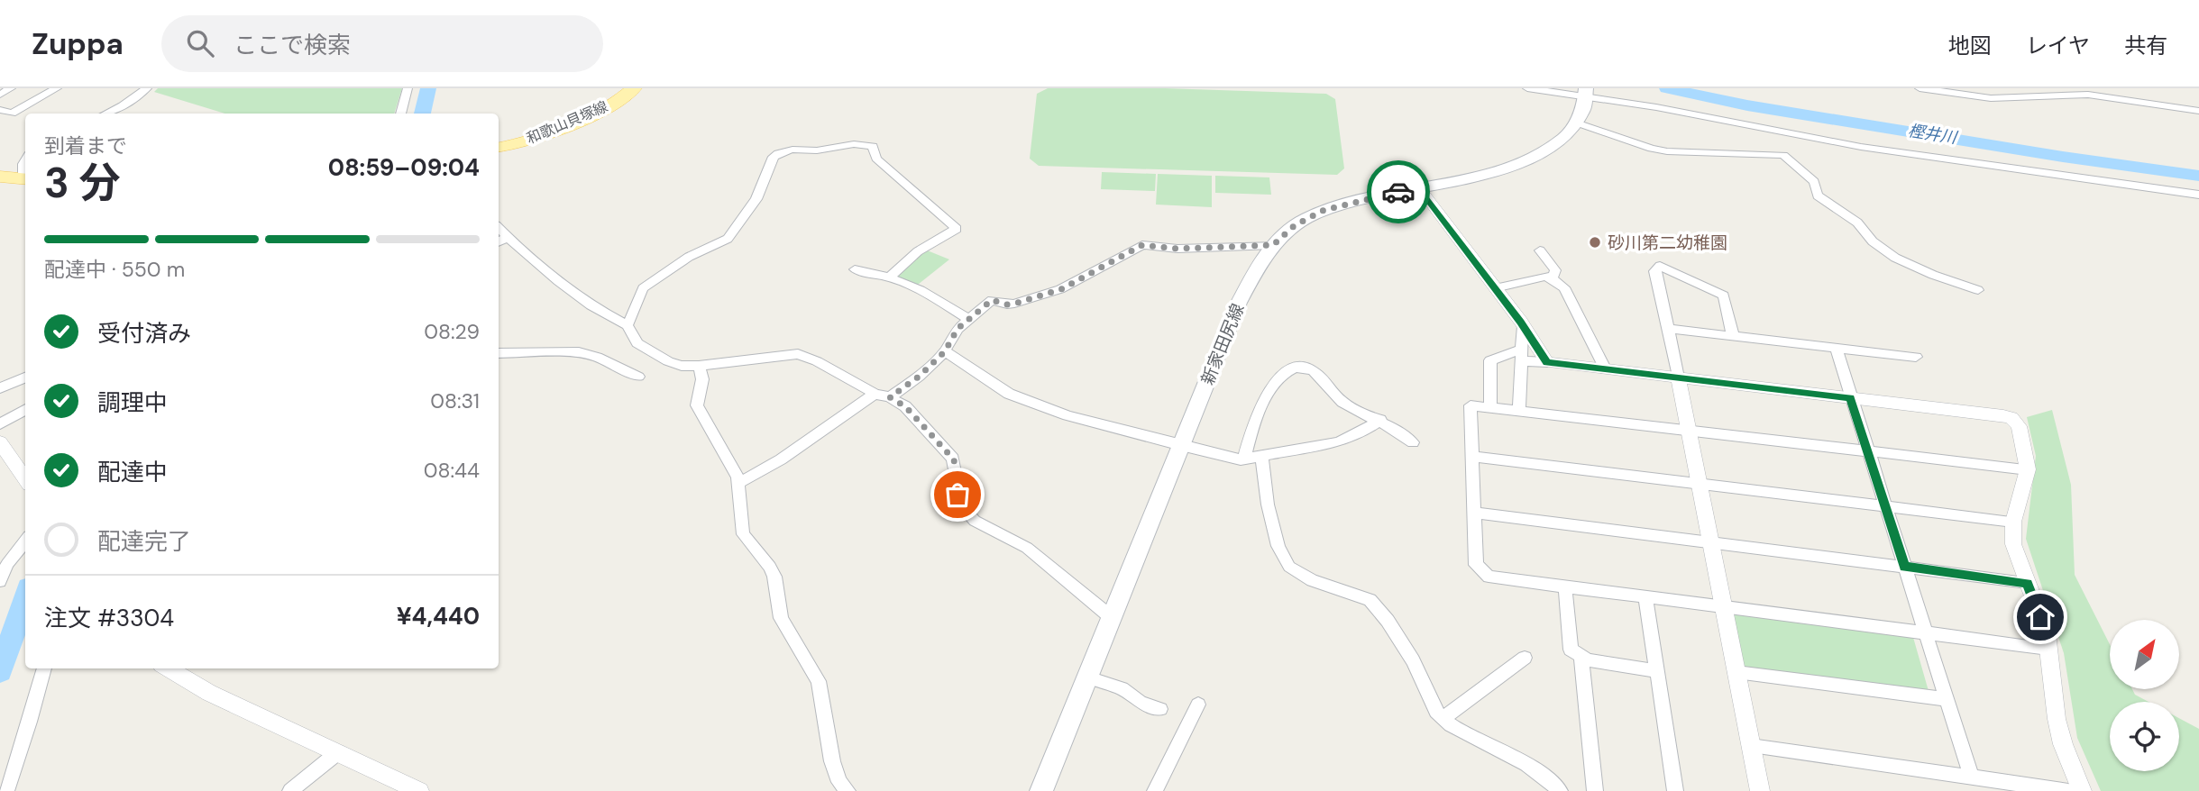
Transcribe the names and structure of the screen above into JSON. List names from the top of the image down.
{
  "streets": {
    "main road": ["和歌山貝塚線", "新家田尻線"]
  },
  "water": ["樫井川"],
  "places": ["砂川第二幼稚園"],
  "north": "top right",
  "page": {
    "header": "Zuppa",
    "search": "ここで検索",
    "nav": ["地図", "レイヤ", "共有"],
    "heading": ["3 分", "到着まで", "08:59–09:04"],
    "panel": ["注文 #3304", "¥4,440"],
    "bar": "配達中 · 550 m",
    "list": [
      ["受付済み", "08:29"],
      ["調理中", "08:31"],
      ["配達中", "08:44"],
      "配達完了"
    ]
  }
}
